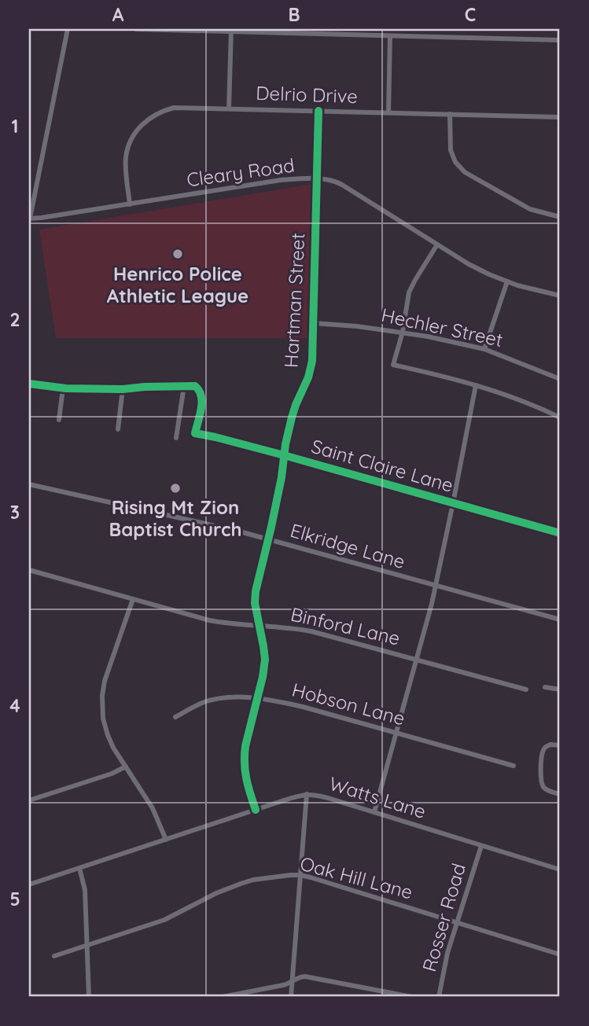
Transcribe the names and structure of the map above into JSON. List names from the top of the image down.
{
  "streets": {
    "street": [
      "Delrio Drive",
      "Cleary Road",
      "Hartman Street",
      "Hechler Street",
      "Saint Claire Lane",
      "Elkridge Lane",
      "Binford Lane",
      "Hobson Lane",
      "Watts Lane",
      "Oak Hill Lane",
      "Rosser Road"
    ]
  },
  "crossings": [
    ["Delrio Drive", "Cleary Road"],
    ["Delrio Drive", "Hartman Street"],
    ["Cleary Road", "Hartman Street"],
    ["Hartman Street", "Hechler Street"],
    ["Hartman Street", "Saint Claire Lane"],
    ["Hartman Street", "Elkridge Lane"],
    ["Hartman Street", "Binford Lane"],
    ["Hartman Street", "Hobson Lane"],
    ["Hartman Street", "Watts Lane"],
    ["Watts Lane", "Rosser Road"],
    ["Oak Hill Lane", "Rosser Road"]
  ],
  "places": ["Henrico Police Athletic League", "Rising Mt Zion Baptist Church"],
  "grid": {
    "columns": ["A", "B", "C"],
    "rows": [
      "1",
      "2",
      "3",
      "4",
      "5"
    ]
  }
}
